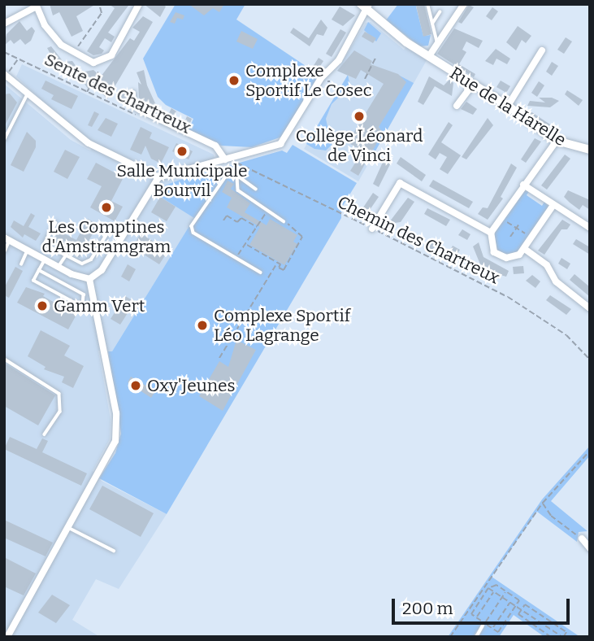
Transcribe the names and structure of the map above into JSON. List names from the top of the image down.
{
  "streets": {
    "street": ["Rue de la Harelle"],
    "path": ["Sente des Chartreux", "Chemin des Chartreux"]
  },
  "places": [
    "Complexe Sportif Le Cosec",
    "Collège Léonard de Vinci",
    "Salle Municipale Bourvil",
    "Les Comptines d'Amstramgram",
    "Gamm Vert",
    "Complexe Sportif Léo Lagrange",
    "Oxy'Jeunes"
  ],
  "scale_bar": "200 m"
}
